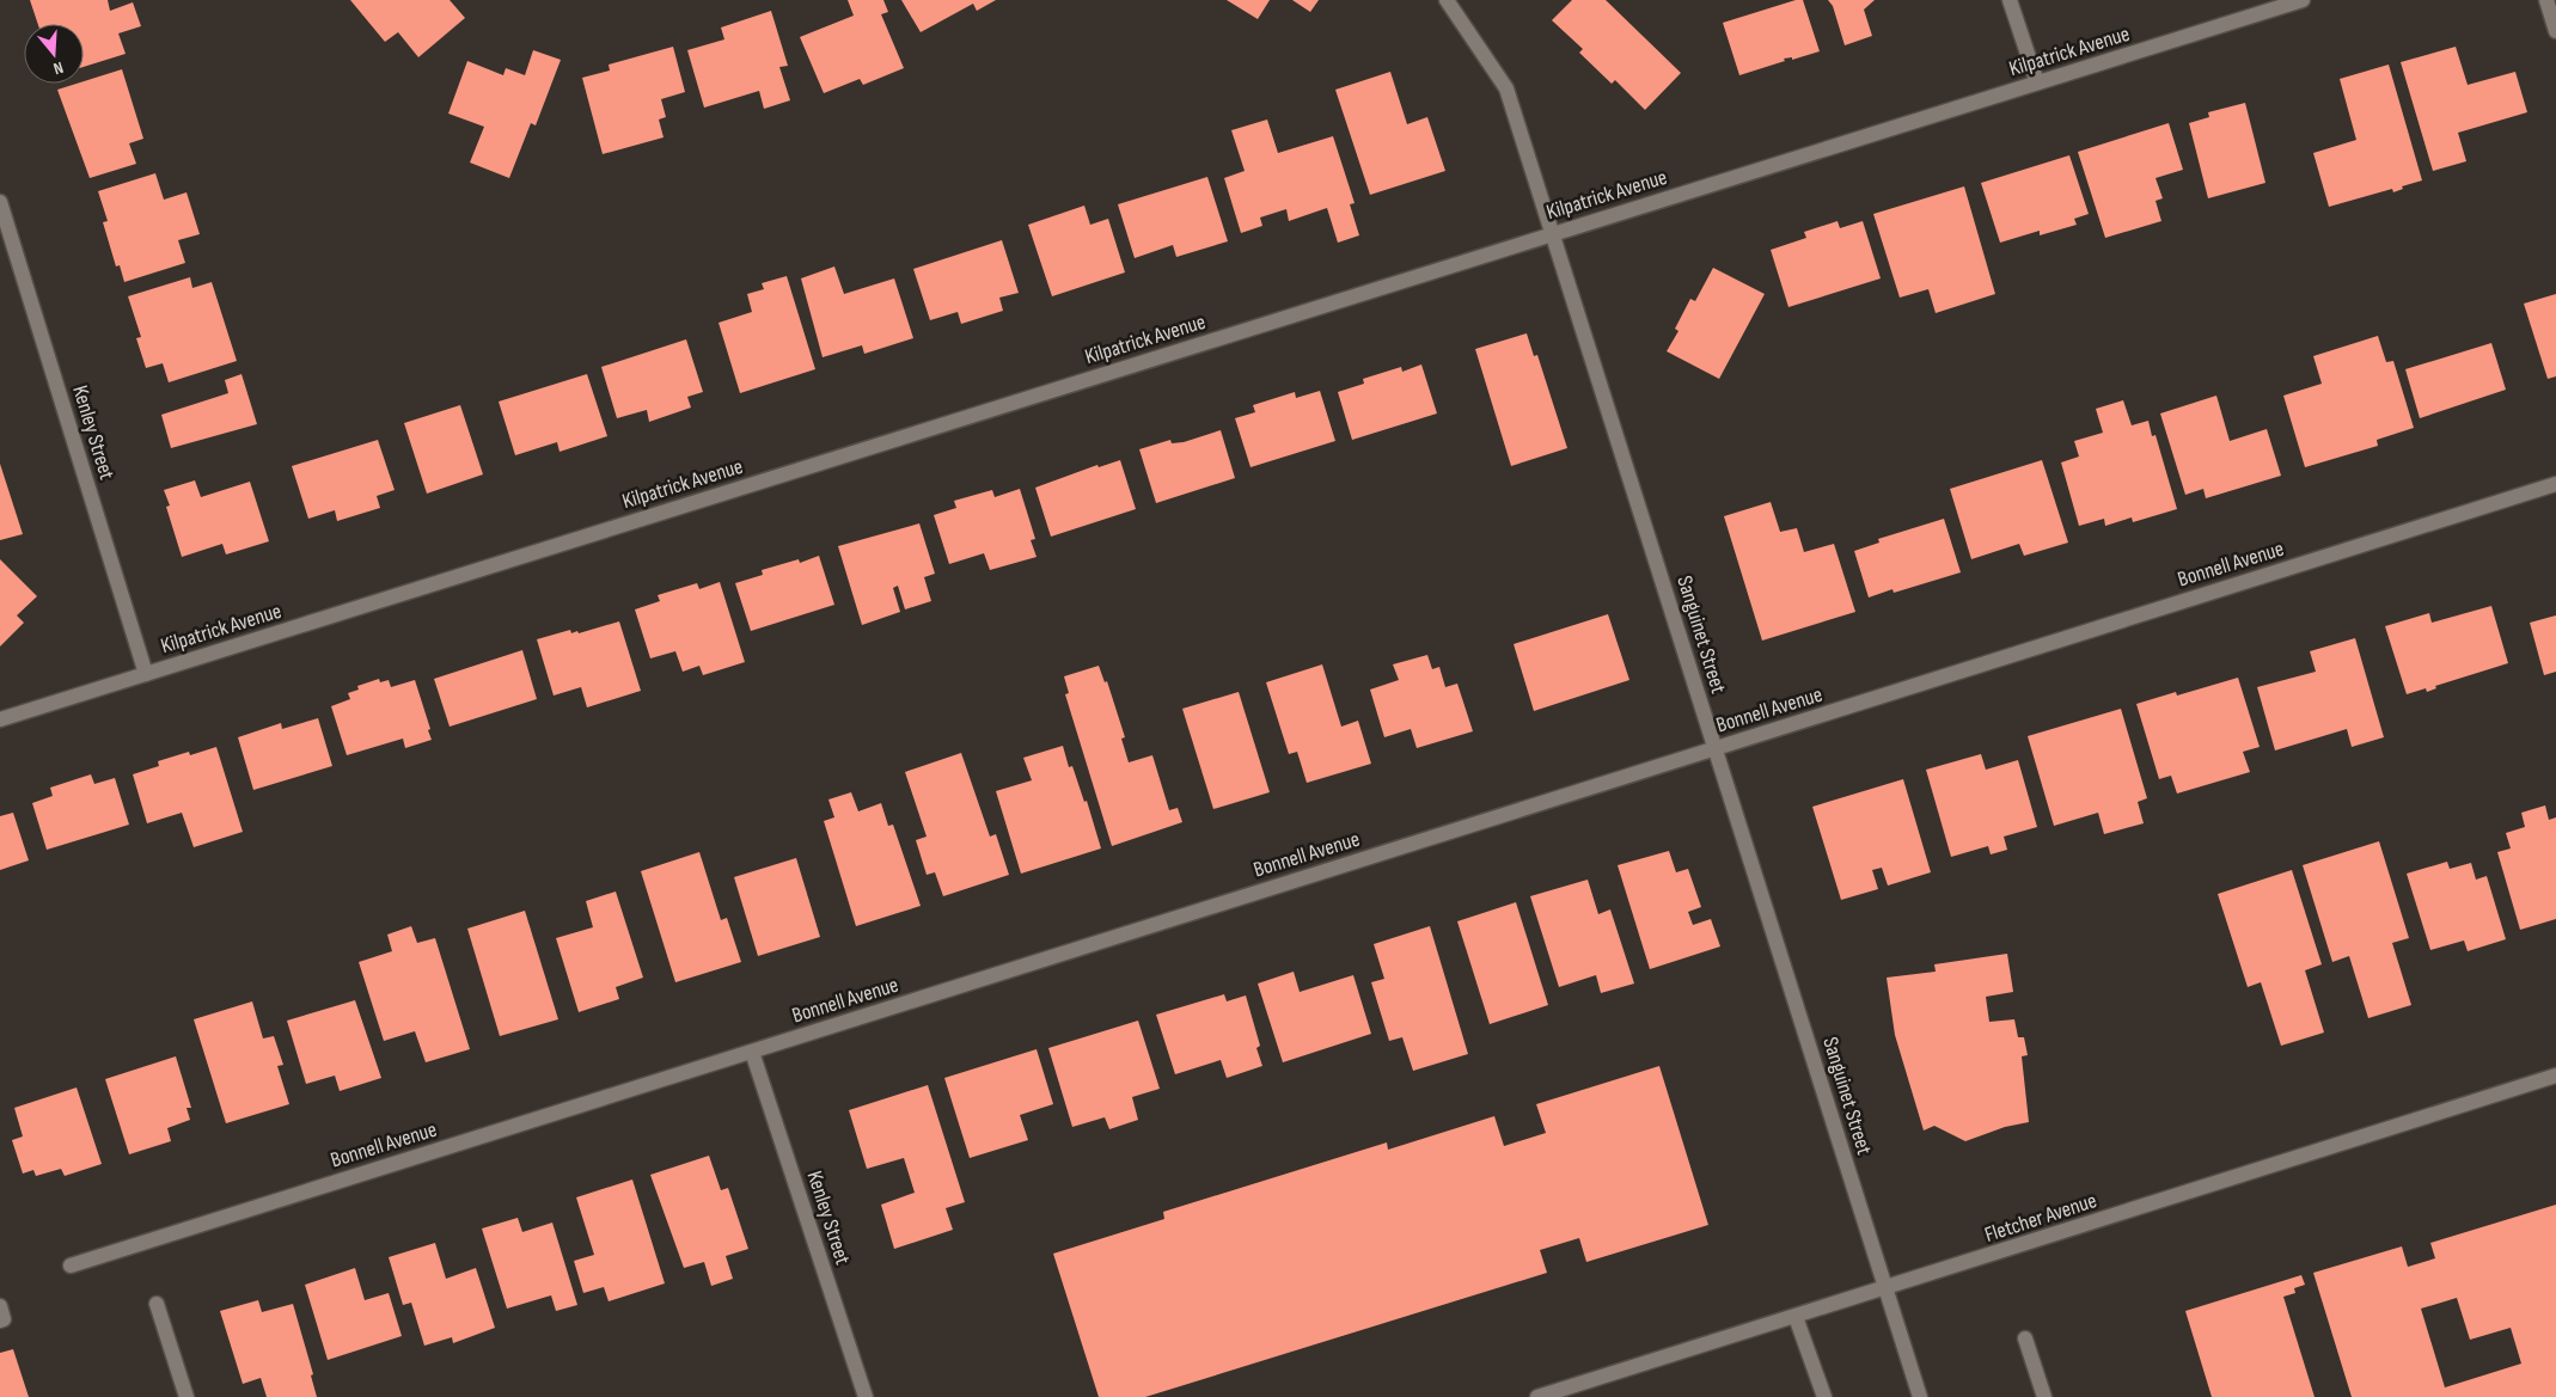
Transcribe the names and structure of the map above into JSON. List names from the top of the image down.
{
  "streets": {
    "street": [
      "Kilpatrick Avenue",
      "Kenley Street",
      "Bonnell Avenue",
      "Sanguinet Street",
      "Fletcher Avenue"
    ]
  },
  "crossings": [
    ["Kilpatrick Avenue", "Kenley Street"],
    ["Kilpatrick Avenue", "Sanguinet Street"],
    ["Kenley Street", "Bonnell Avenue"],
    ["Bonnell Avenue", "Sanguinet Street"],
    ["Sanguinet Street", "Fletcher Avenue"]
  ],
  "north": "bottom"
}
